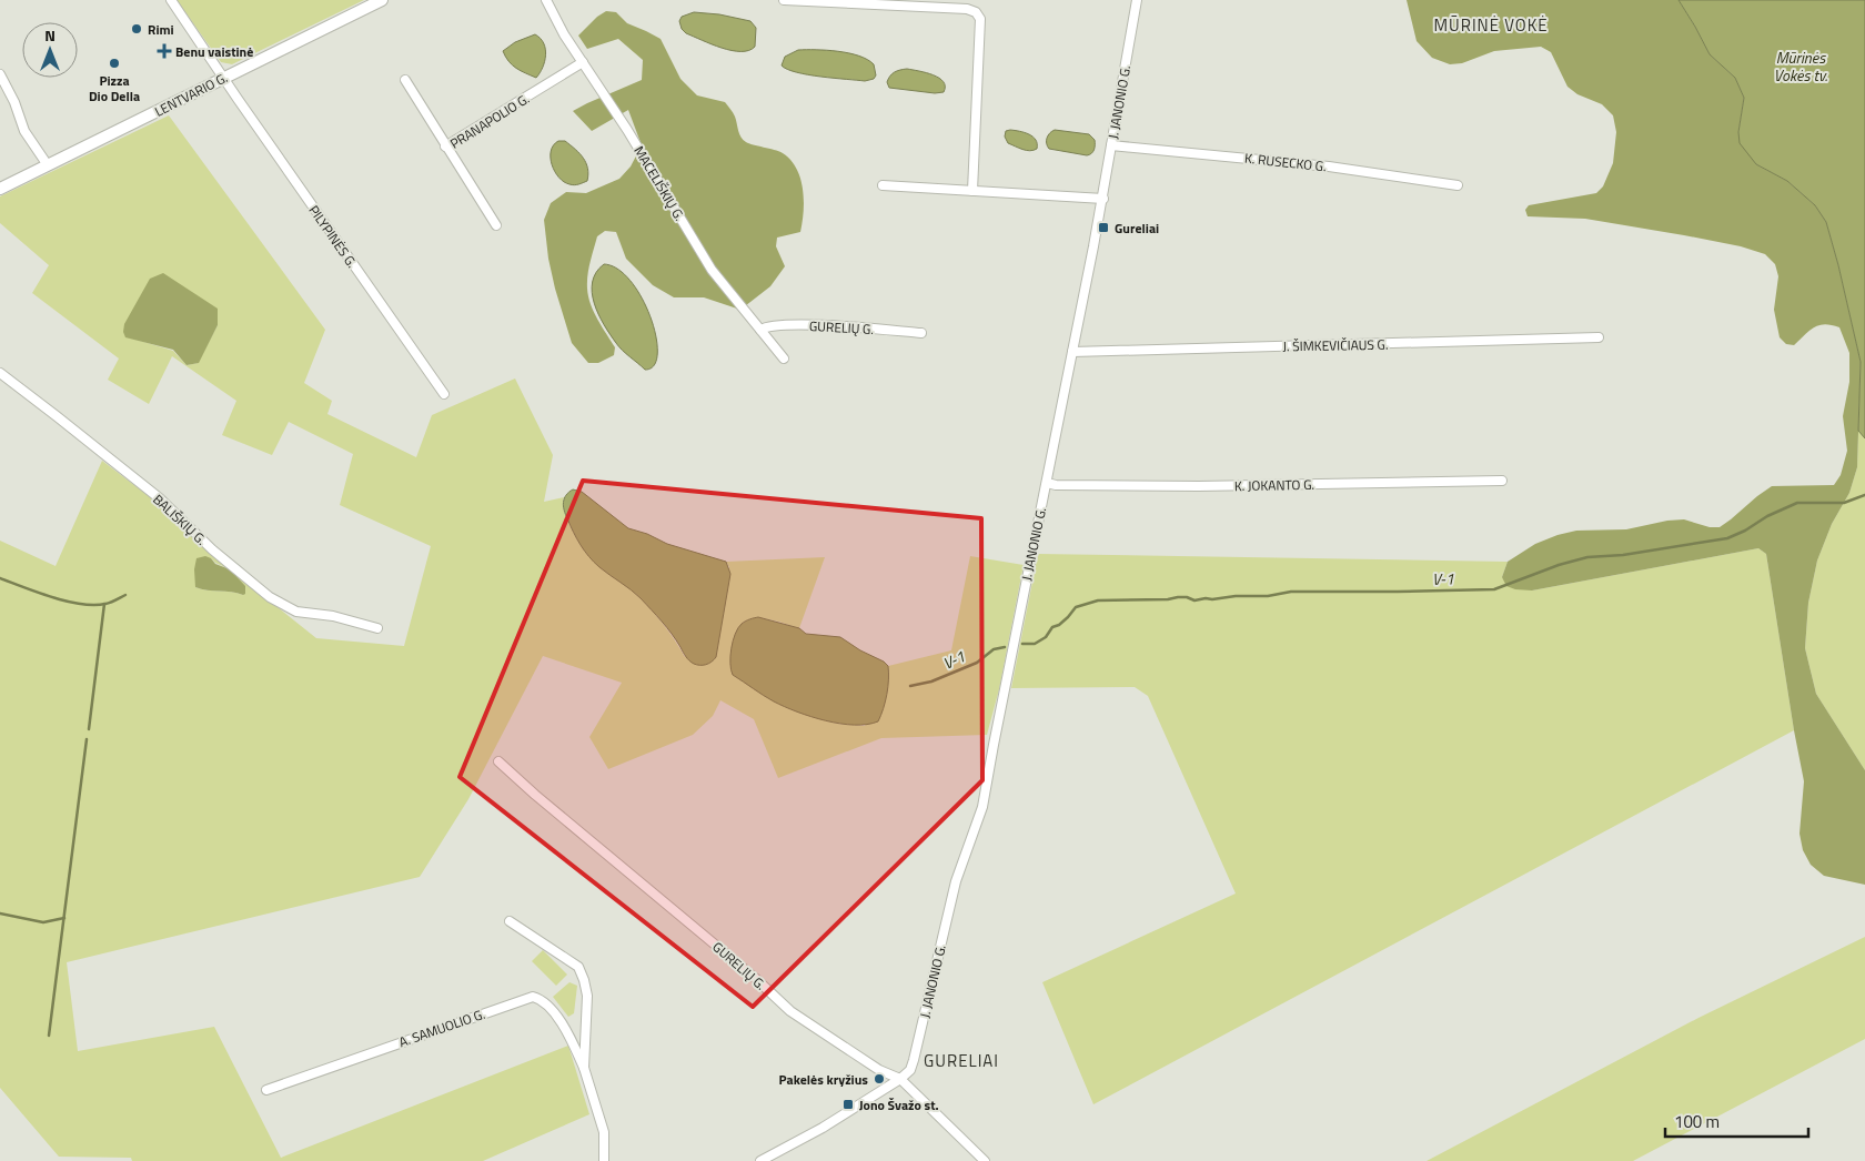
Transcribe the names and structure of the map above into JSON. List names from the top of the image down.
{
  "streets": {
    "main road": ["LENTVARIO G."],
    "street": [
      "J. JANONIO G.",
      "PRANAPOLIO G.",
      "K. RUSECKO G.",
      "MACELIŠKIŲ G.",
      "PILYPINĖS G.",
      "GURELIŲ G.",
      "J. ŠIMKEVIČIAUS G.",
      "K. JOKANTO G.",
      "BALIŠKIŲ G.",
      "A. SAMUOLIO G."
    ]
  },
  "crossings": [
    ["LENTVARIO G.", "PILYPINĖS G."],
    ["J. JANONIO G.", "K. RUSECKO G."],
    ["J. JANONIO G.", "GURELIŲ G."],
    ["J. JANONIO G.", "J. ŠIMKEVIČIAUS G."],
    ["J. JANONIO G.", "K. JOKANTO G."],
    ["PRANAPOLIO G.", "MACELIŠKIŲ G."],
    ["MACELIŠKIŲ G.", "GURELIŲ G."]
  ],
  "districts": ["MŪRINĖ VOKĖ", "GURELIAI"],
  "water": ["Mūrinės Vokės tv.", "V-1"],
  "places": {
    "other": ["Rimi", "Pizza Dio Della", "Pakelės kryžius"],
    "health": ["Benu vaistinė"],
    "transit": ["Gureliai", "Jono Švažo st."]
  },
  "scale_bar": "100 m",
  "north": "top"
}
